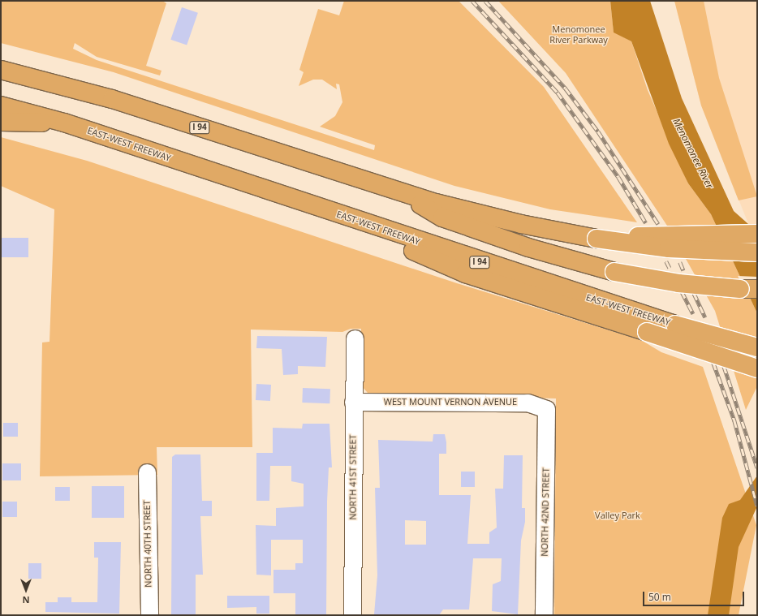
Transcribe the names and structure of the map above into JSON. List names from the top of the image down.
{
  "streets": {
    "highway": ["I 94", "EAST-WEST FREEWAY"],
    "street": [
      "WEST MOUNT VERNON AVENUE",
      "NORTH 41ST STREET",
      "NORTH 42ND STREET",
      "NORTH 40TH STREET"
    ]
  },
  "crossings": [
    ["WEST MOUNT VERNON AVENUE", "NORTH 41ST STREET"],
    ["WEST MOUNT VERNON AVENUE", "NORTH 42ND STREET"]
  ],
  "water": ["Menomonee River"],
  "parks": ["Menomonee River Parkway", "Valley Park"],
  "scale_bar": "50 m",
  "north": "bottom"
}
